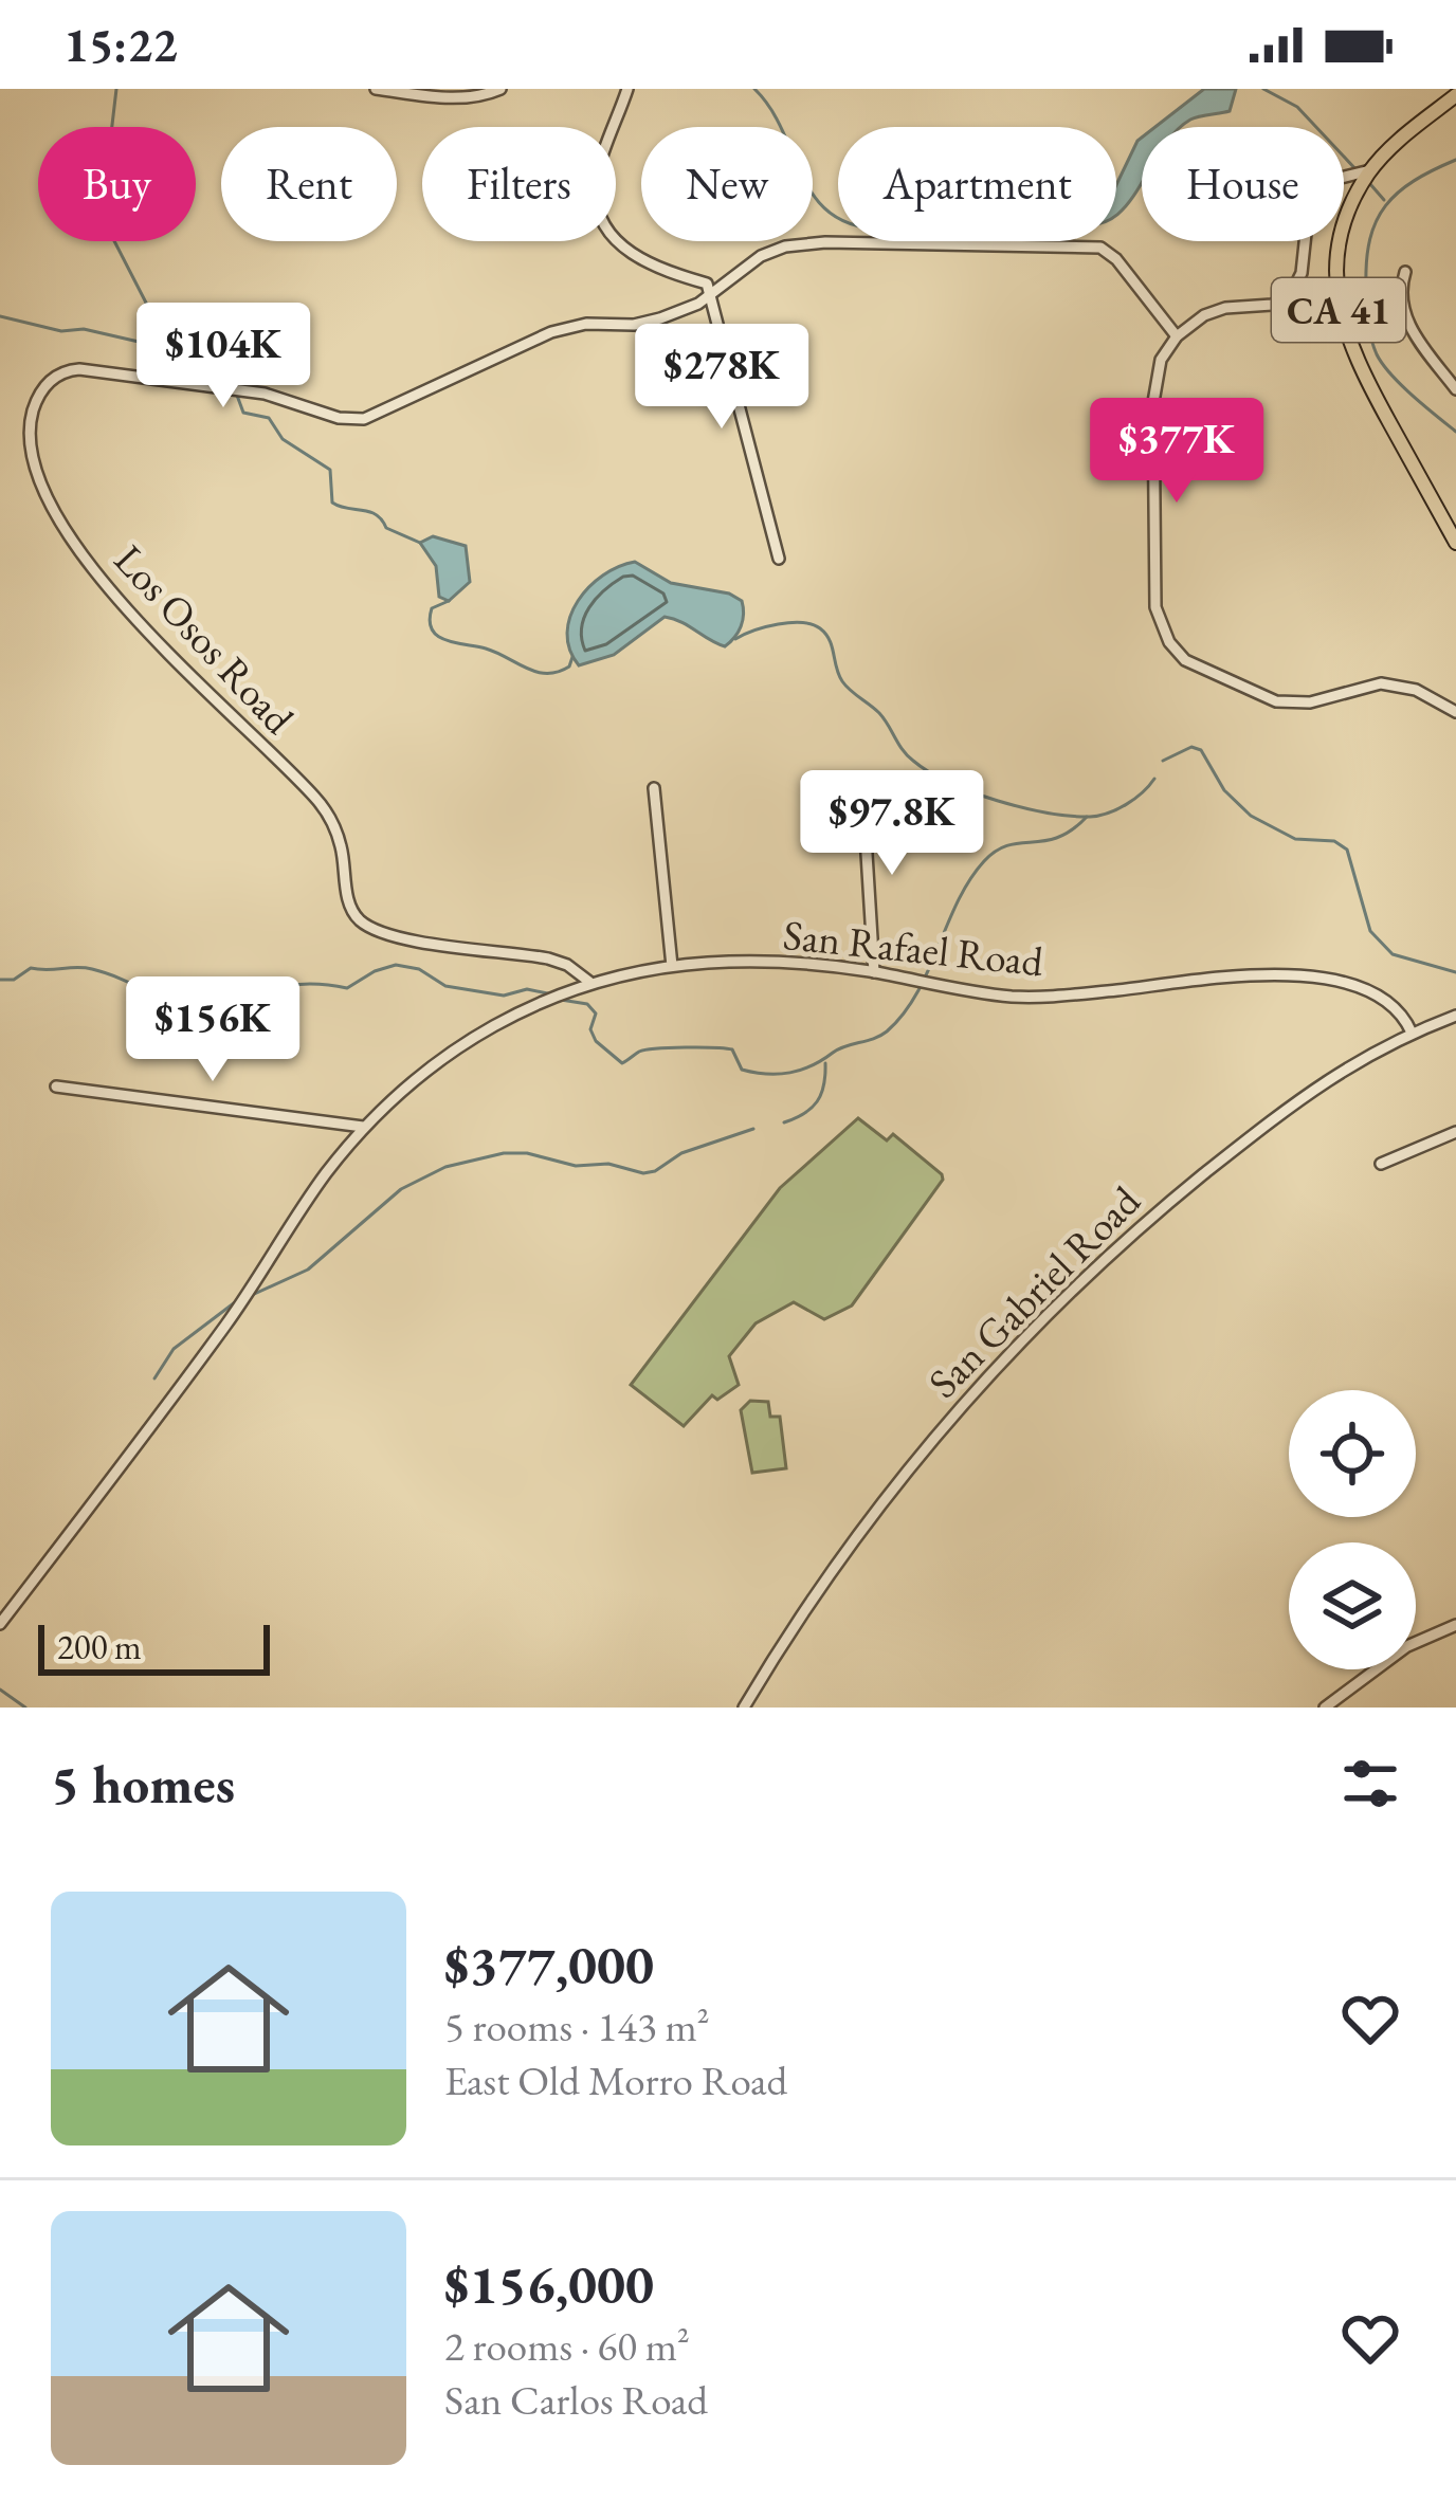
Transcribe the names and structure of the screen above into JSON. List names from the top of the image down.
{
  "streets": {
    "main road": ["CA 41"],
    "street": ["Los Osos Road", "San Rafael Road", "San Gabriel Road"]
  },
  "crossings": [
    ["Los Osos Road", "San Rafael Road"],
    ["San Rafael Road", "San Gabriel Road"]
  ],
  "scale_bar": "200 m",
  "page": {
    "status": "15:22",
    "chip": [
      "Buy",
      "Rent",
      "Filters",
      "New",
      "Apartment",
      "House"
    ],
    "price": [
      "$104K",
      "$278K",
      "$377K",
      "$97.8K",
      "$156K"
    ],
    "scale": "200 m",
    "heading": "5 homes",
    "list": [
      {
        "name": "$377,000",
        "note": "5 rooms · 143 m² · East Old Morro Road"
      },
      {
        "name": "$156,000",
        "note": "2 rooms · 60 m² · San Carlos Road"
      }
    ]
  }
}
